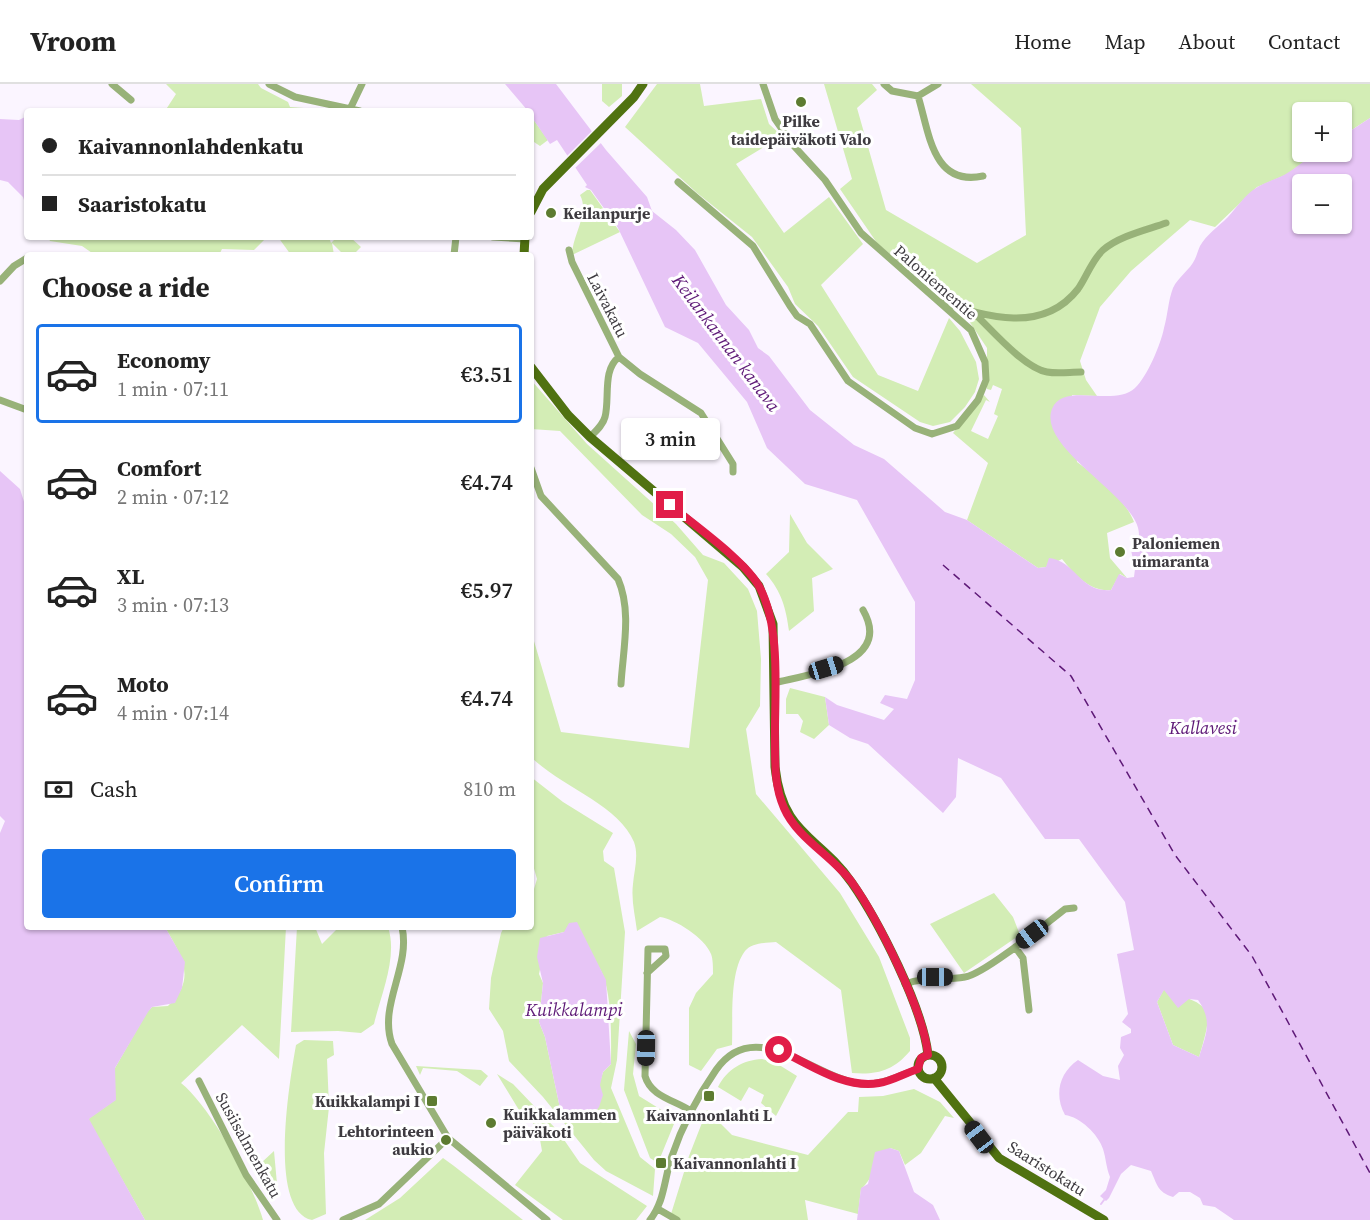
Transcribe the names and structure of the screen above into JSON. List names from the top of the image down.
{
  "streets": {
    "main road": ["Saaristokatu"],
    "street": ["Paloniementie", "Laivakatu", "Susiisalmenkatu"]
  },
  "water": ["Keilankannan kanava", "Kallavesi", "Kuikkalampi"],
  "places": {
    "other": [
      "Pilke taidepäiväkoti Valo",
      "Keilanpurje",
      "Paloniemen uimaranta",
      "Kuikkalammen päiväkoti",
      "Lehtorinteen aukio"
    ],
    "transit": ["Kaivannonlahti L", "Kuikkalampi I", "Kaivannonlahti I"]
  },
  "page": {
    "header": "Vroom",
    "nav": [
      "Home",
      "Map",
      "About",
      "Contact"
    ],
    "map_buttons": ["+", "−"],
    "banner": ["Kaivannonlahdenkatu", "Saaristokatu"],
    "heading": "Choose a ride",
    "list": [
      {
        "name": "Economy",
        "note": "1 min · 07:11",
        "value": "€3.51"
      },
      {
        "name": "Comfort",
        "note": "2 min · 07:12",
        "value": "€4.74"
      },
      {
        "name": "XL",
        "note": "3 min · 07:13",
        "value": "€5.97"
      },
      {
        "name": "Moto",
        "note": "4 min · 07:14",
        "value": "€4.74"
      }
    ],
    "bubble": "3 min",
    "pay": ["Cash", "810 m"],
    "buttons": "Confirm"
  }
}
